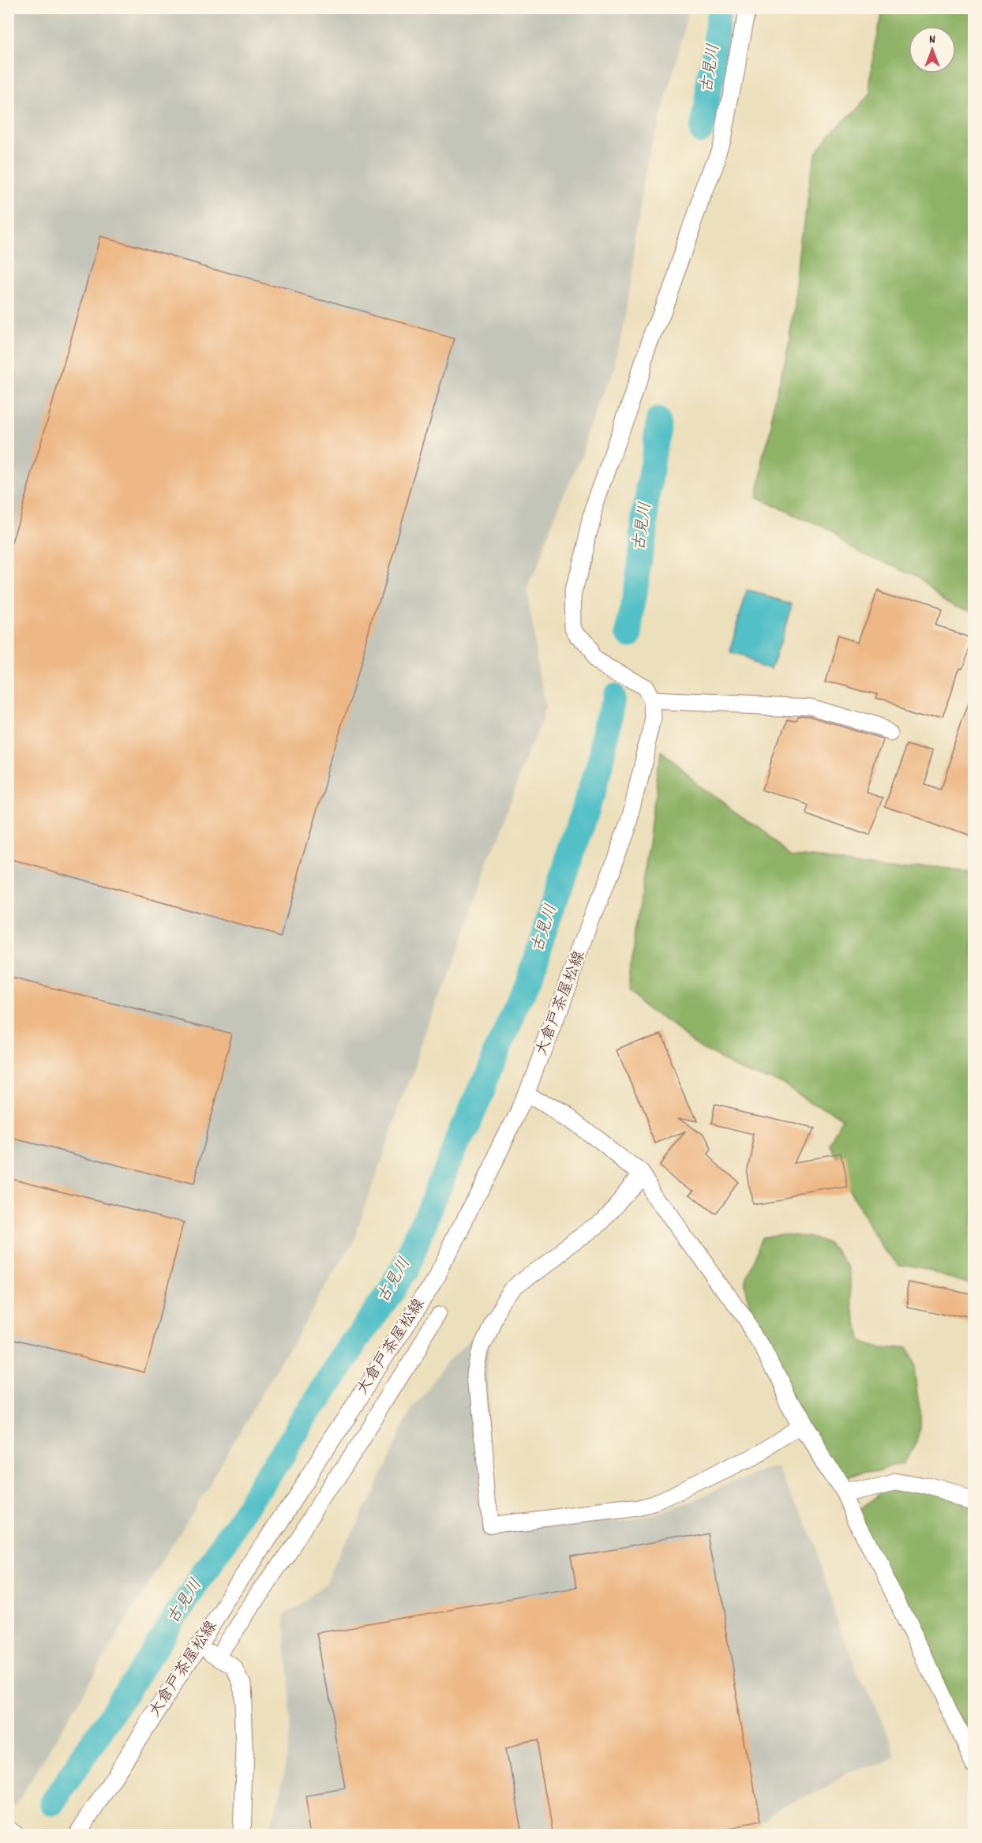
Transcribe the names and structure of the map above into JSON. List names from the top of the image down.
{
  "streets": {
    "street": ["大倉戸茶屋松線"]
  },
  "water": ["古見川"],
  "north": "top"
}
